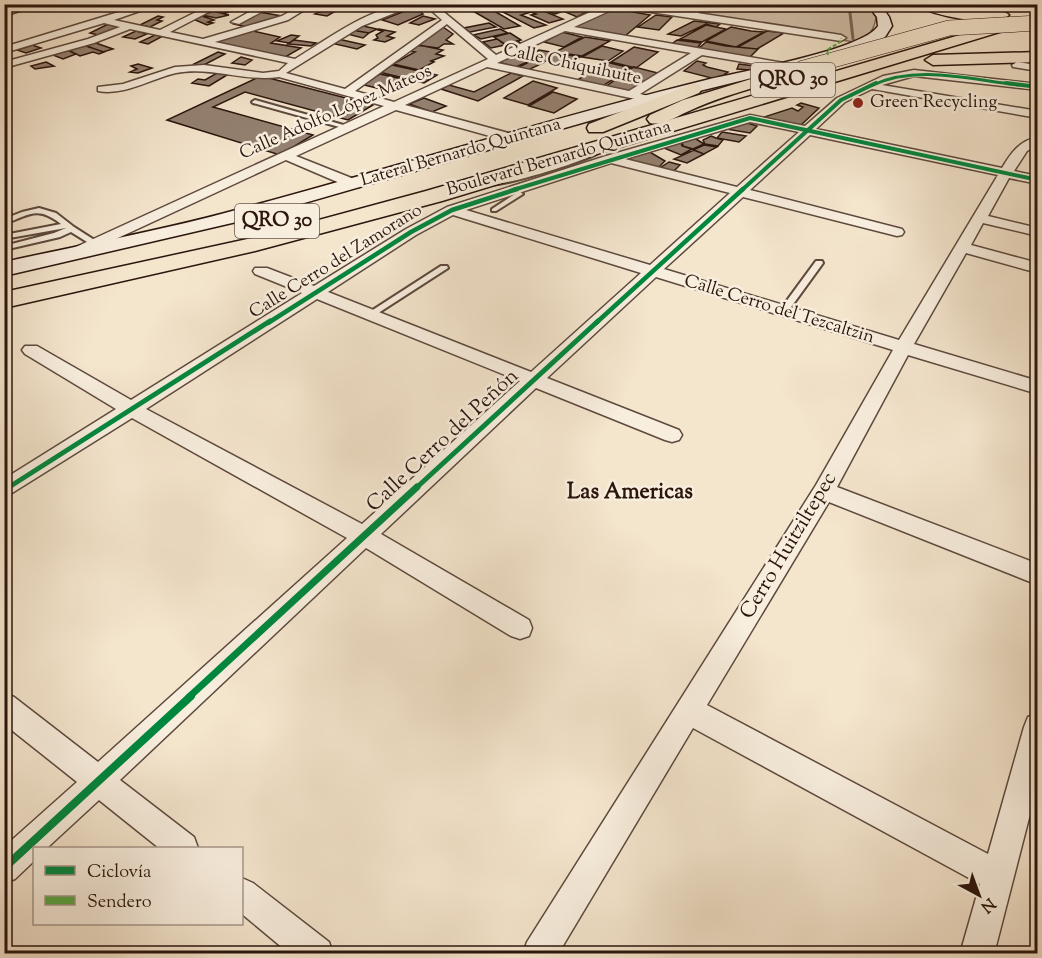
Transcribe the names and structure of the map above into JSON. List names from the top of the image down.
{
  "streets": {
    "main road": ["QRO 30", "Boulevard Bernardo Quintana"],
    "street": [
      "Calle Chiquihuite",
      "Calle Adolfo López Mateos",
      "Lateral Bernardo Quintana",
      "Calle Cerro del Zamorano",
      "Calle Cerro del Tezcaltzin",
      "Calle Cerro del Peñón",
      "Cerro Huitziltepec"
    ]
  },
  "crossings": [
    ["Calle Chiquihuite", "Calle Adolfo López Mateos"],
    ["Calle Chiquihuite", "Lateral Bernardo Quintana"],
    ["Calle Adolfo López Mateos", "Lateral Bernardo Quintana"],
    ["Lateral Bernardo Quintana", "Boulevard Bernardo Quintana"],
    ["Boulevard Bernardo Quintana", "Calle Cerro del Zamorano"],
    ["Calle Cerro del Zamorano", "Calle Cerro del Tezcaltzin"],
    ["Calle Cerro del Zamorano", "Calle Cerro del Peñón"],
    ["Calle Cerro del Tezcaltzin", "Calle Cerro del Peñón"],
    ["Calle Cerro del Tezcaltzin", "Cerro Huitziltepec"]
  ],
  "districts": ["Las Americas"],
  "places": ["Green Recycling"],
  "legend": ["Ciclovía", "Sendero"],
  "north": "bottom right"
}
